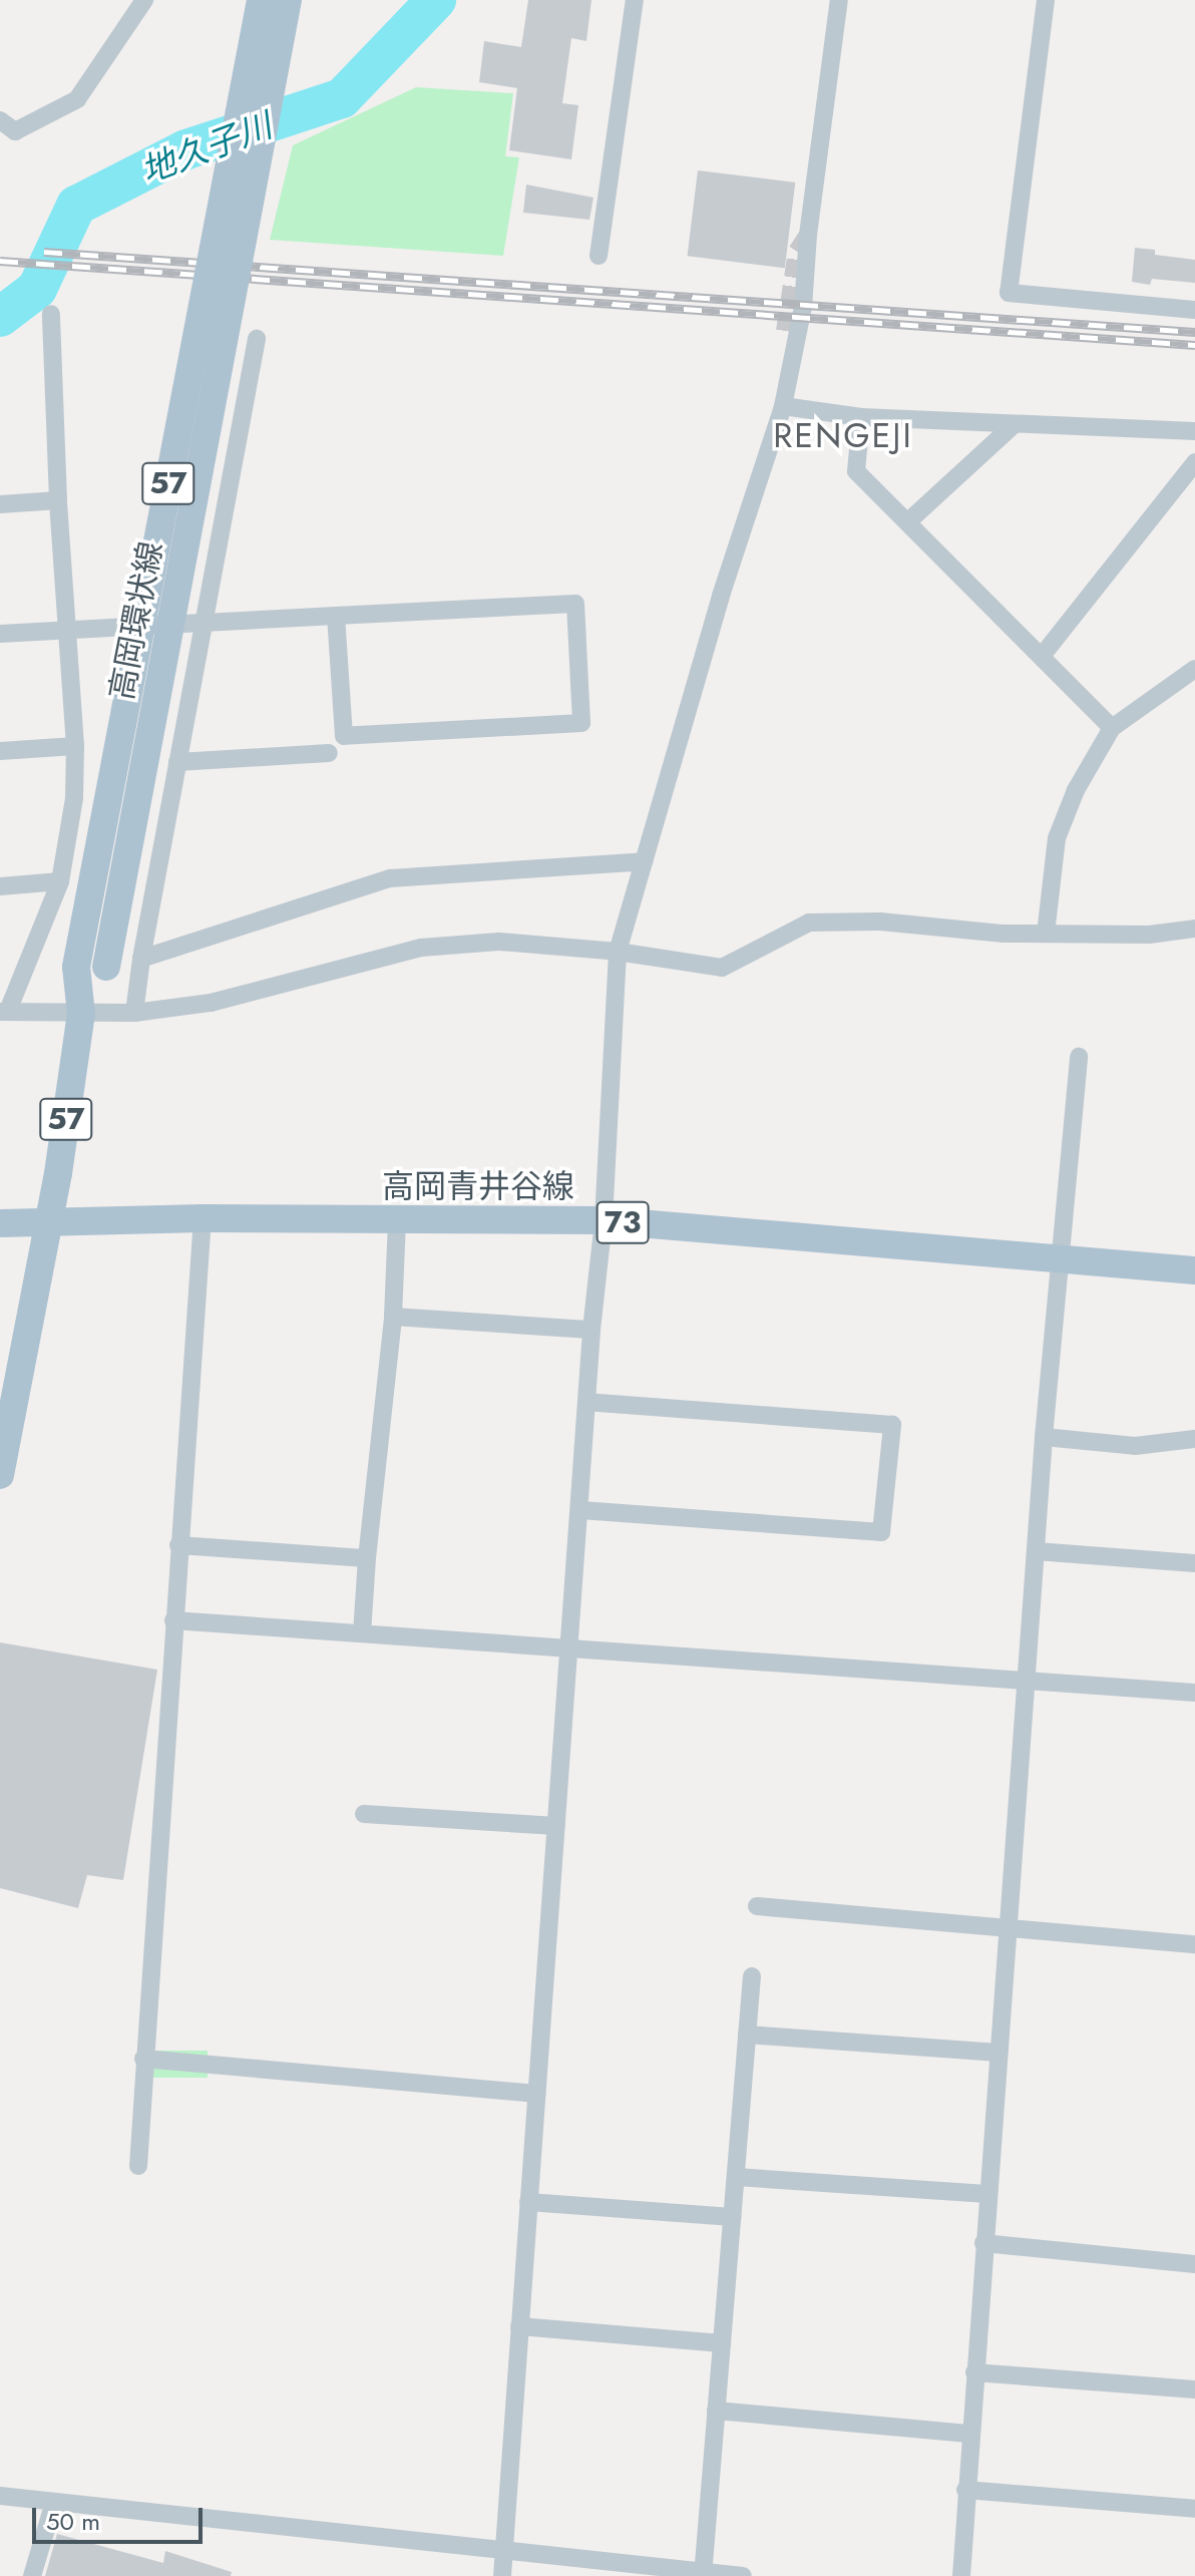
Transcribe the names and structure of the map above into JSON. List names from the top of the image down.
{
  "streets": {
    "main road": [
      "57",
      "高岡環状線",
      "高岡青井谷線",
      "73"
    ]
  },
  "crossings": [
    ["高岡環状線", "高岡青井谷線"]
  ],
  "districts": ["RENGEJI"],
  "water": ["地久子川"],
  "scale_bar": "50 m"
}
